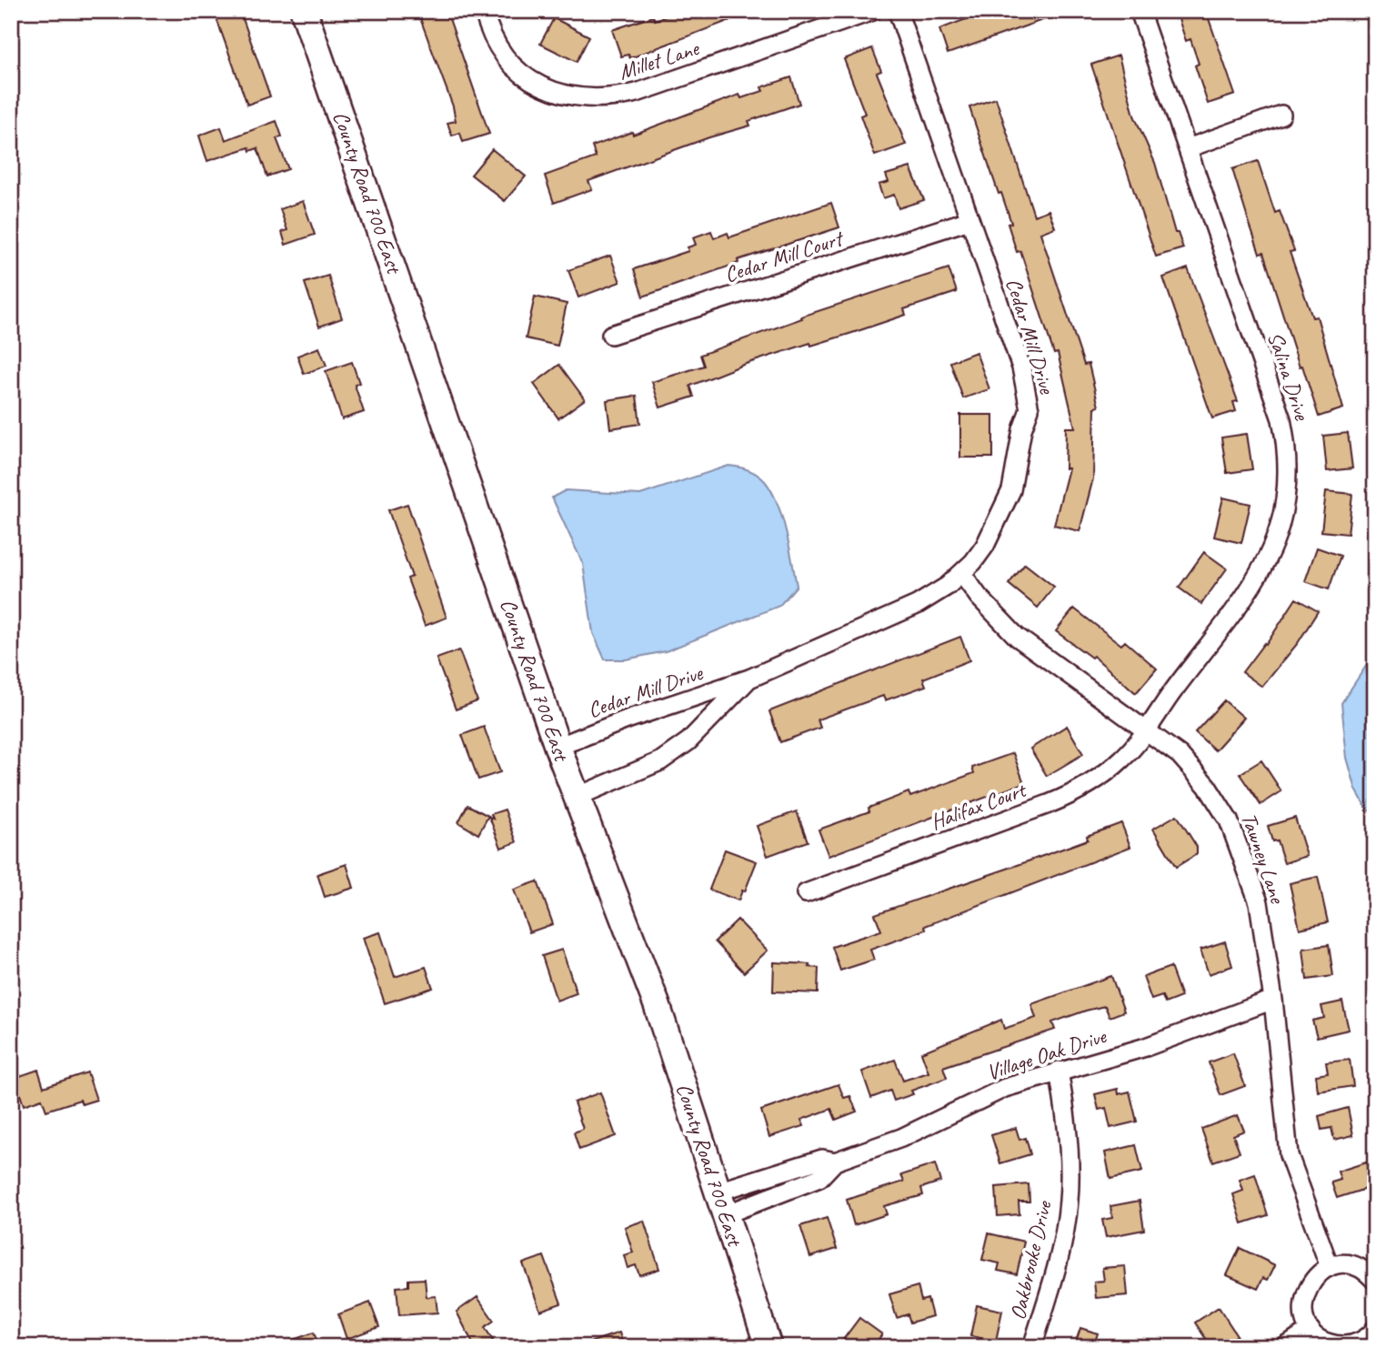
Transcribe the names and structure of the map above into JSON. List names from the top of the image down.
{
  "streets": {
    "main road": ["County Road 700 East"],
    "street": [
      "Millet Lane",
      "Cedar Mill Court",
      "Cedar Mill Drive",
      "Salina Drive",
      "Halifax Court",
      "Tawney Lane",
      "Village Oak Drive",
      "Oakbrooke Drive"
    ]
  },
  "crossings": [
    ["County Road 700 East", "Cedar Mill Drive"],
    ["County Road 700 East", "Village Oak Drive"],
    ["Cedar Mill Court", "Cedar Mill Drive"],
    ["Cedar Mill Drive", "Tawney Lane"],
    ["Salina Drive", "Halifax Court"],
    ["Salina Drive", "Tawney Lane"],
    ["Halifax Court", "Tawney Lane"],
    ["Tawney Lane", "Village Oak Drive"],
    ["Village Oak Drive", "Oakbrooke Drive"]
  ]
}
